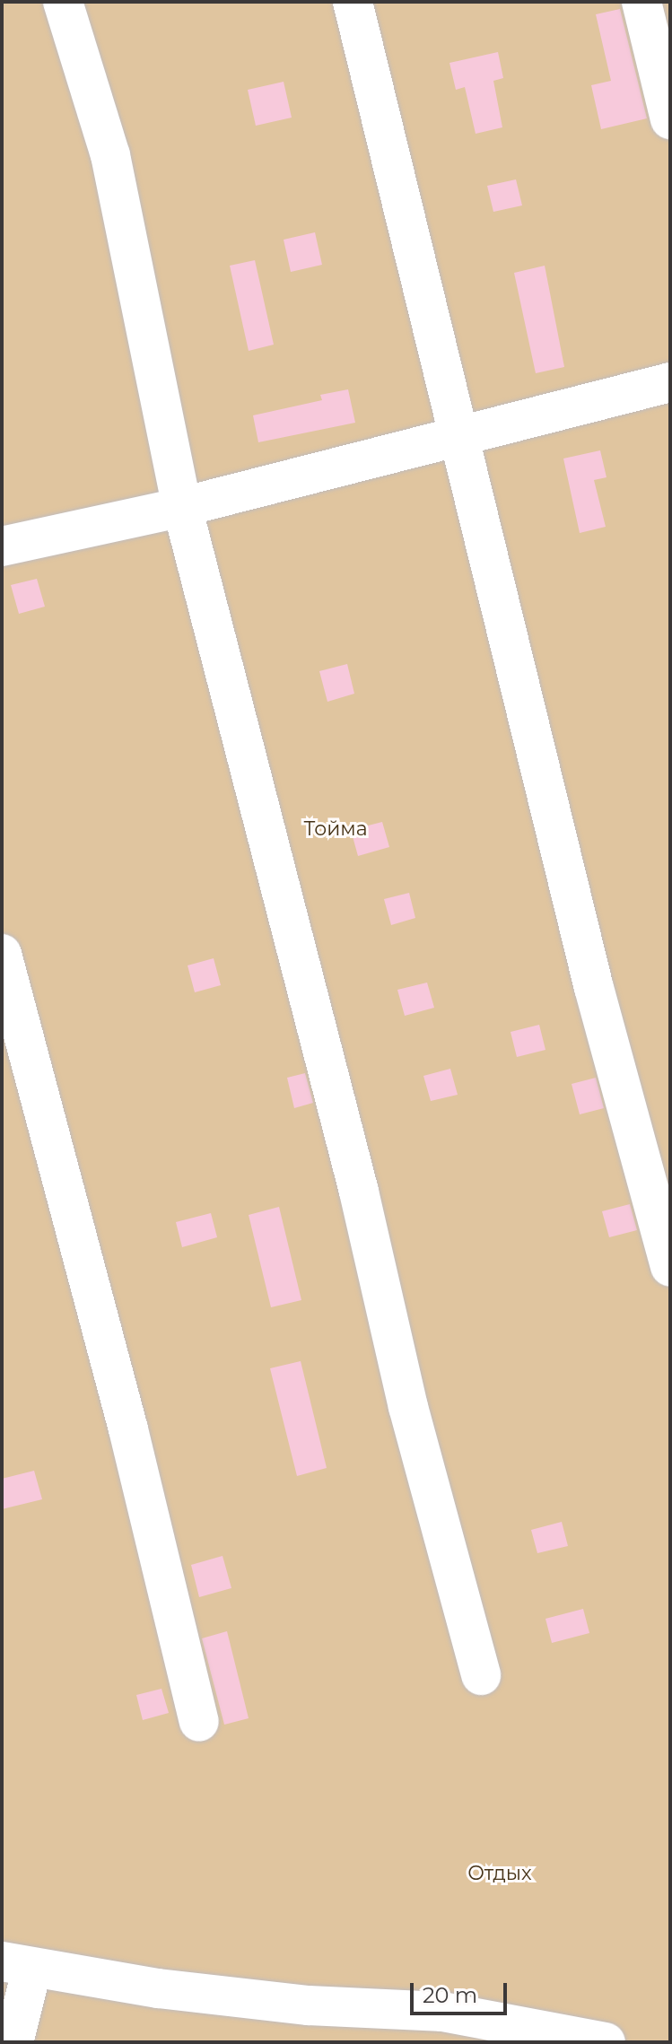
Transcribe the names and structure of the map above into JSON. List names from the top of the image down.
{
  "parks": ["Тойма", "Отдых"],
  "scale_bar": "20 m"
}
